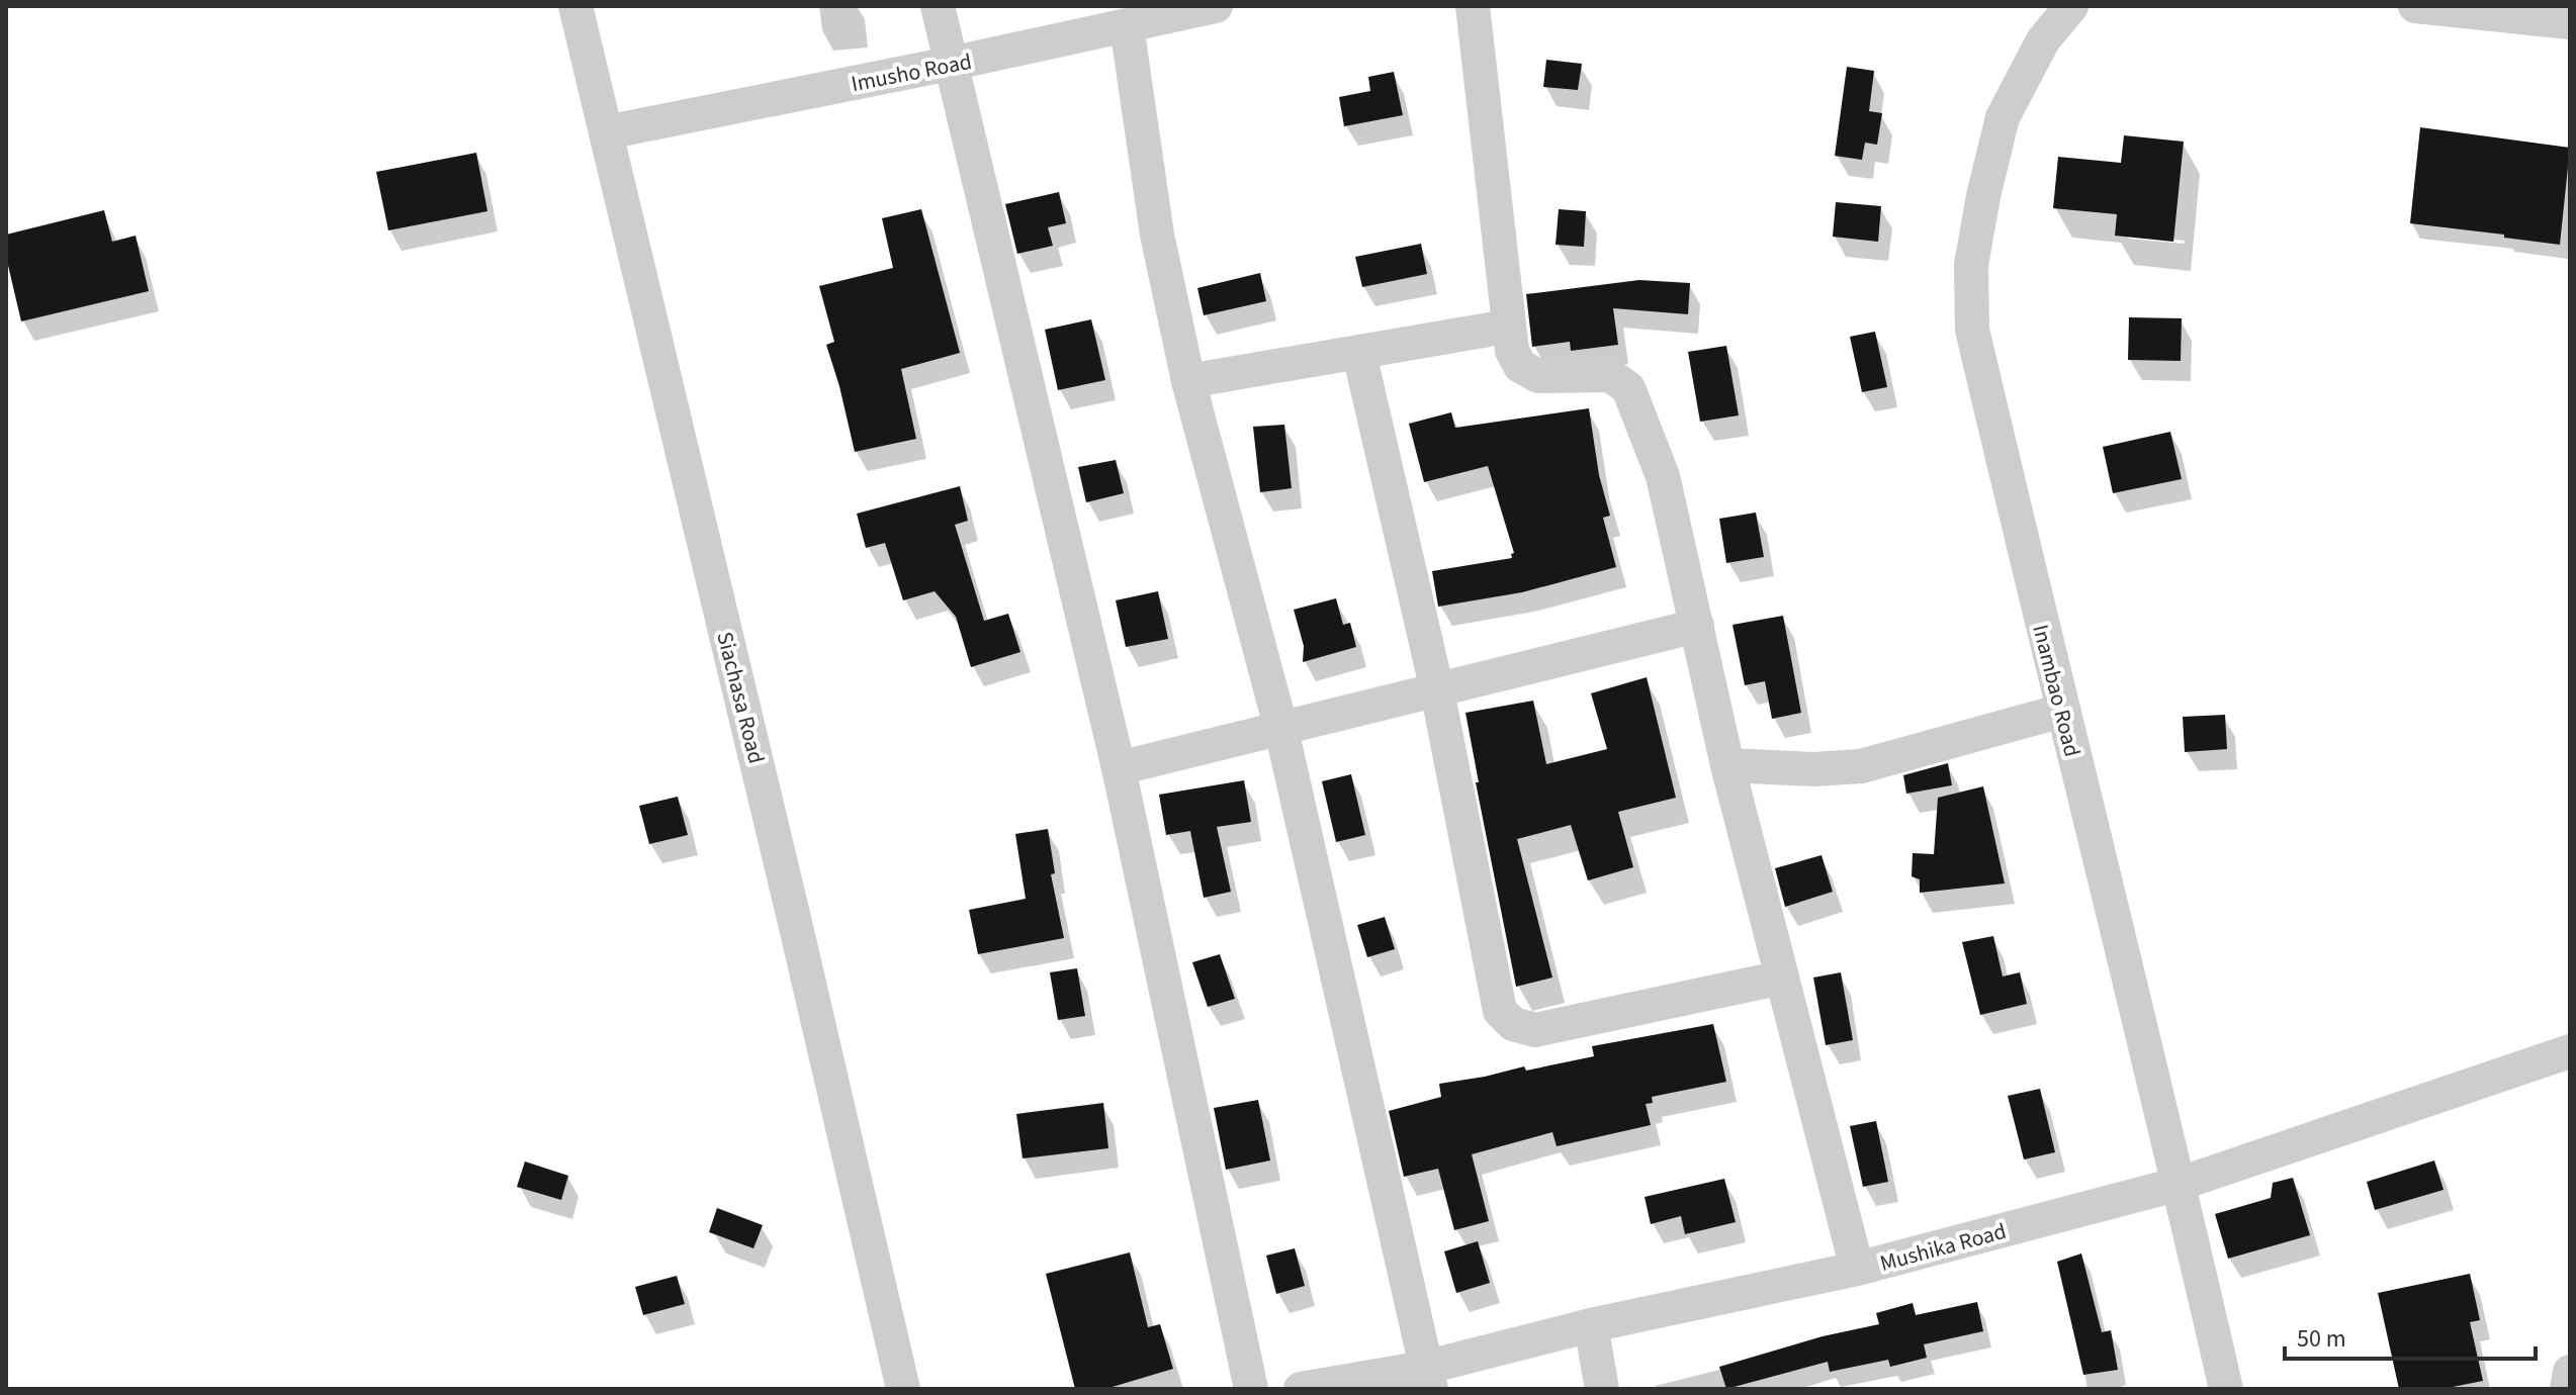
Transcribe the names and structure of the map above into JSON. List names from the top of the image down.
{
  "streets": {
    "street": [
      "Imusho Road",
      "Inambao Road",
      "Siachasa Road",
      "Mushika Road"
    ]
  },
  "crossings": [
    ["Imusho Road", "Siachasa Road"],
    ["Inambao Road", "Mushika Road"]
  ],
  "scale_bar": "50 m"
}
